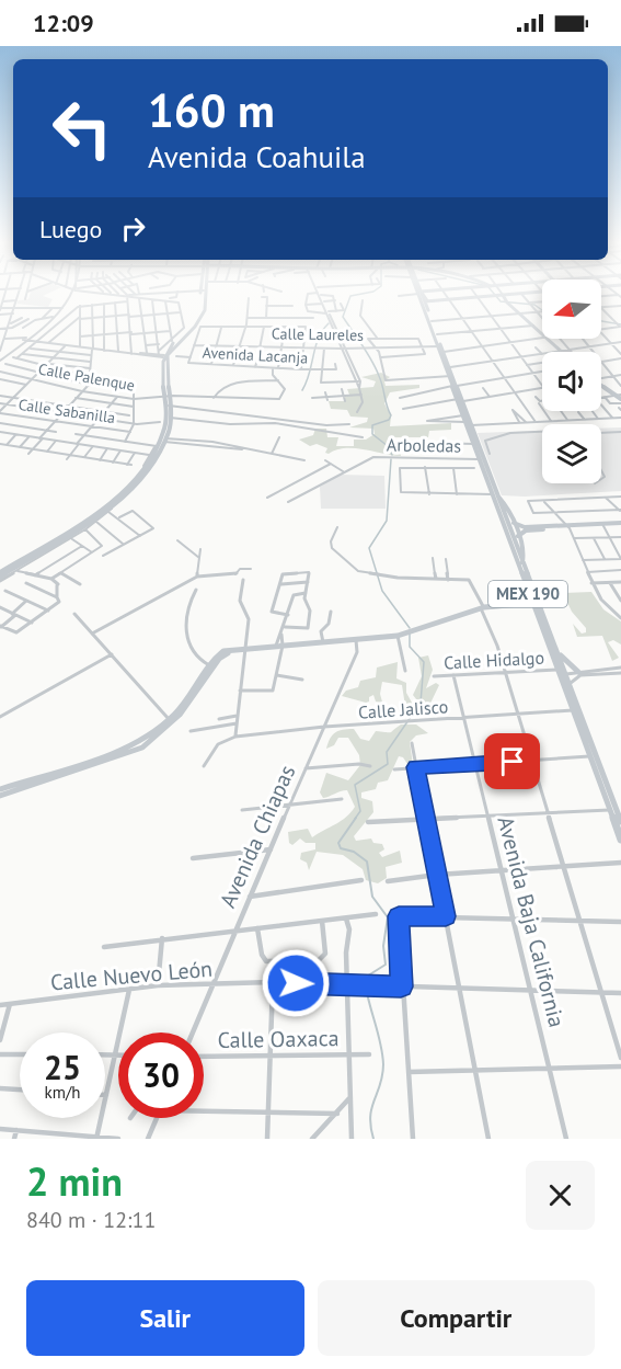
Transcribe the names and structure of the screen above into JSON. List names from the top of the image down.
{
  "streets": {
    "main road": ["MEX 190"],
    "street": [
      "Calle Laureles",
      "Avenida Lacanja",
      "Calle Palenque",
      "Calle Sabanilla",
      "Arboledas",
      "Calle Hidalgo",
      "Calle Jalisco",
      "Avenida Chiapas",
      "Avenida Baja California",
      "Calle Nuevo León",
      "Calle Oaxaca"
    ]
  },
  "crossings": [
    ["Calle Laureles", "MEX 190"],
    ["Arboledas", "MEX 190"],
    ["MEX 190", "Calle Hidalgo"],
    ["MEX 190", "Calle Jalisco"],
    ["Calle Hidalgo", "Avenida Baja California"],
    ["Calle Jalisco", "Avenida Chiapas"],
    ["Calle Jalisco", "Avenida Baja California"],
    ["Avenida Chiapas", "Calle Nuevo León"],
    ["Avenida Baja California", "Calle Nuevo León"]
  ],
  "north": "left",
  "page": {
    "status": "12:09",
    "turn": ["160 m", "Avenida Coahuila"],
    "then": "Luego",
    "speed": "25 km/h",
    "limit": "30",
    "heading": ["2 min", "840 m · 12:11"],
    "buttons": ["Salir", "Compartir"]
  }
}
